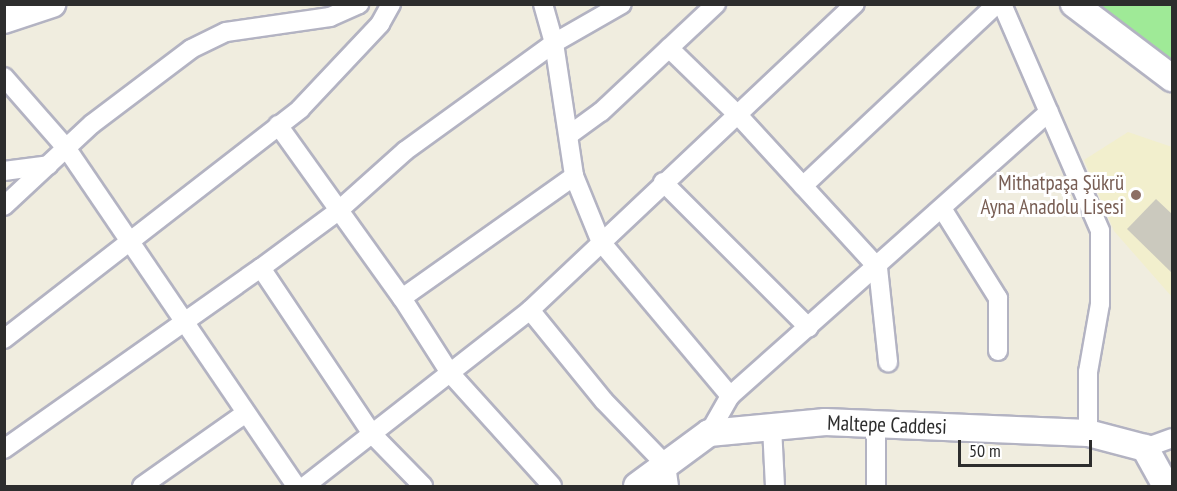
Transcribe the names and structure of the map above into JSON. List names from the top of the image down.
{
  "streets": {
    "street": ["Maltepe Caddesi"]
  },
  "places": ["Mithatpaşa Şükrü Ayna Anadolu Lisesi"],
  "scale_bar": "50 m"
}
